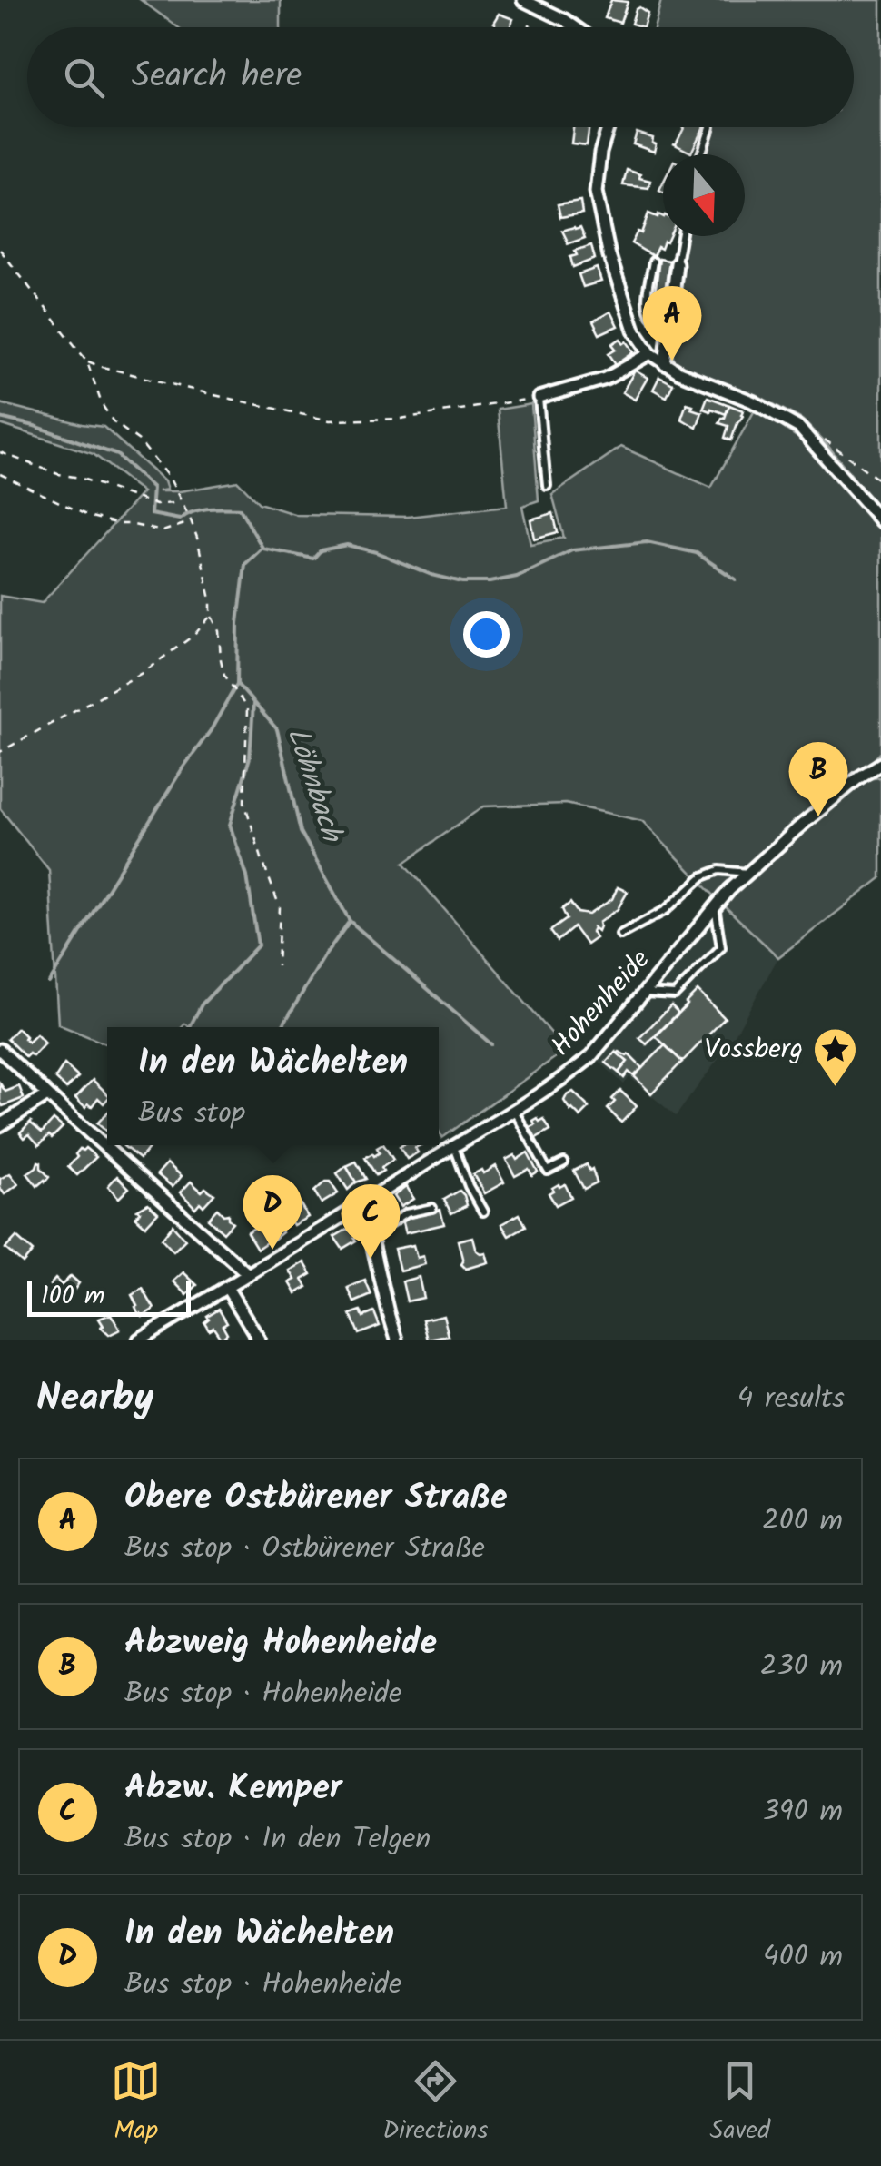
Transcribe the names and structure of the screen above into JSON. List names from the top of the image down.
{
  "streets": {
    "street": ["Hohenheide"]
  },
  "water": ["Löhnbach"],
  "places": {
    "place": ["Vossberg"]
  },
  "scale_bar": "100 m",
  "north": "bottom",
  "page": {
    "search": "Search here",
    "pins": [
      "A",
      "B",
      "D",
      "C"
    ],
    "popup": ["In den Wächelten", "Bus stop"],
    "scale": "100 m",
    "heading": ["Nearby", "4 results"],
    "list": [
      {
        "mark": "A",
        "name": "Obere Ostbürener Straße",
        "note": "Bus stop · Ostbürener Straße",
        "value": "200 m"
      },
      {
        "mark": "B",
        "name": "Abzweig Hohenheide",
        "note": "Bus stop · Hohenheide",
        "value": "230 m"
      },
      {
        "mark": "C",
        "name": "Abzw. Kemper",
        "note": "Bus stop · In den Telgen",
        "value": "390 m"
      },
      {
        "mark": "D",
        "name": "In den Wächelten",
        "note": "Bus stop · Hohenheide",
        "value": "400 m"
      }
    ],
    "nav": ["Map", "Directions", "Saved"]
  }
}
